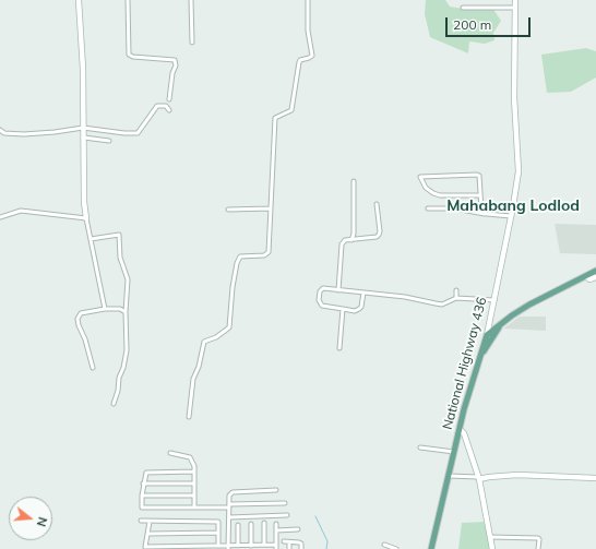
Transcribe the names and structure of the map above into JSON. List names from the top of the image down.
{
  "streets": {
    "main road": ["National Highway 436"]
  },
  "districts": ["Mahabang Lodlod"],
  "scale_bar": "200 m",
  "north": "right"
}
